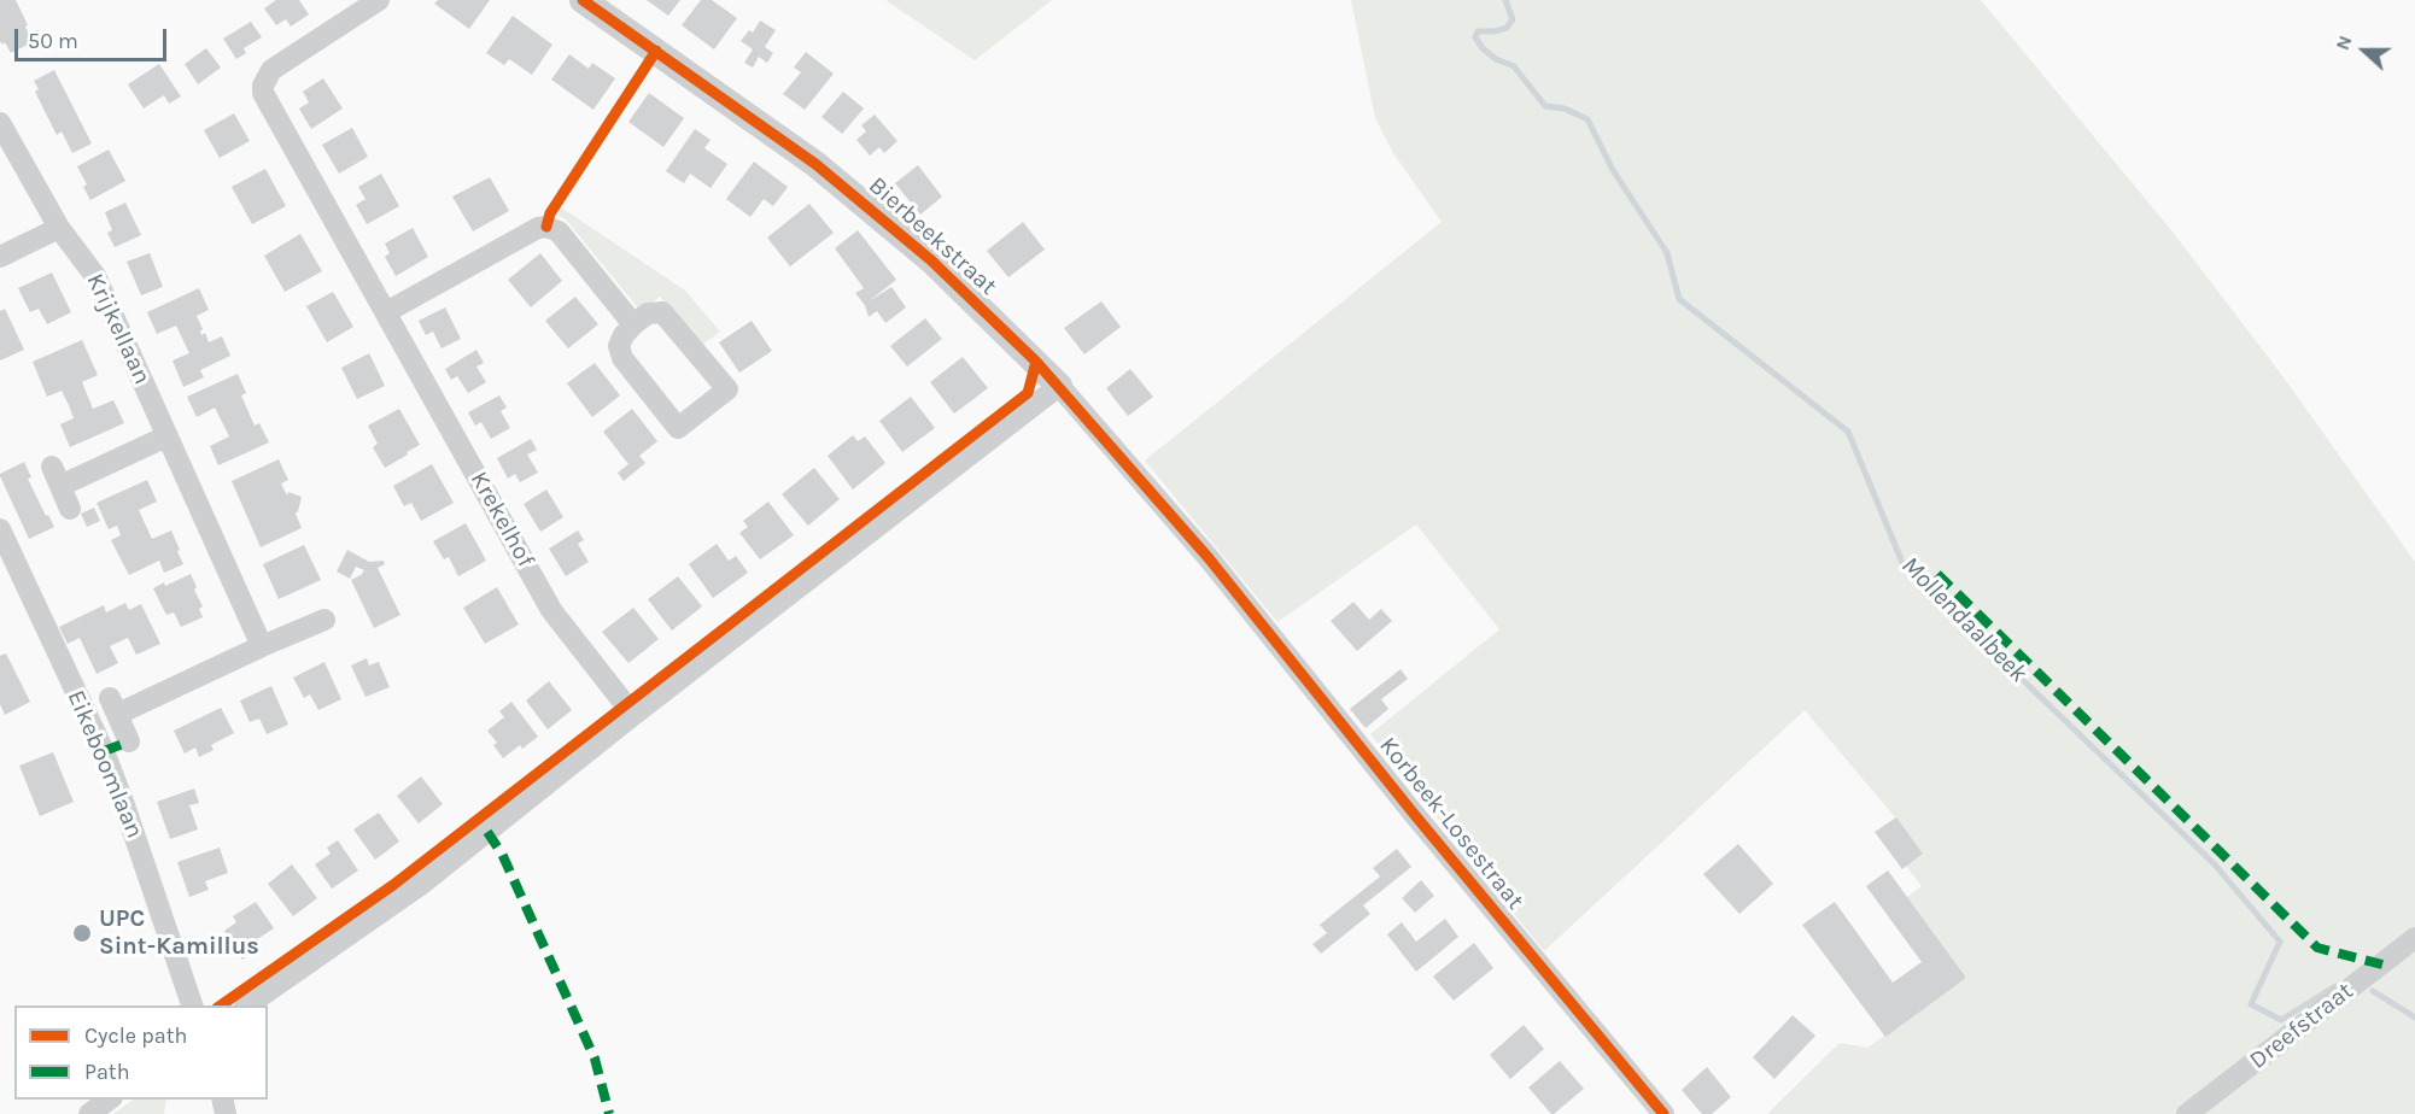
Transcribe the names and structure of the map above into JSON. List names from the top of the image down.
{
  "streets": {
    "street": [
      "Bierbeekstraat",
      "Krijkellaan",
      "Krekelhof",
      "Eikeboomlaan",
      "Korbeek-Losestraat",
      "Dreefstraat"
    ]
  },
  "crossings": [
    ["Bierbeekstraat", "Korbeek-Losestraat"]
  ],
  "water": ["Mollendaalbeek"],
  "places": ["UPC Sint-Kamillus"],
  "legend": ["Cycle path", "Path"],
  "scale_bar": "50 m",
  "north": "left"
}
